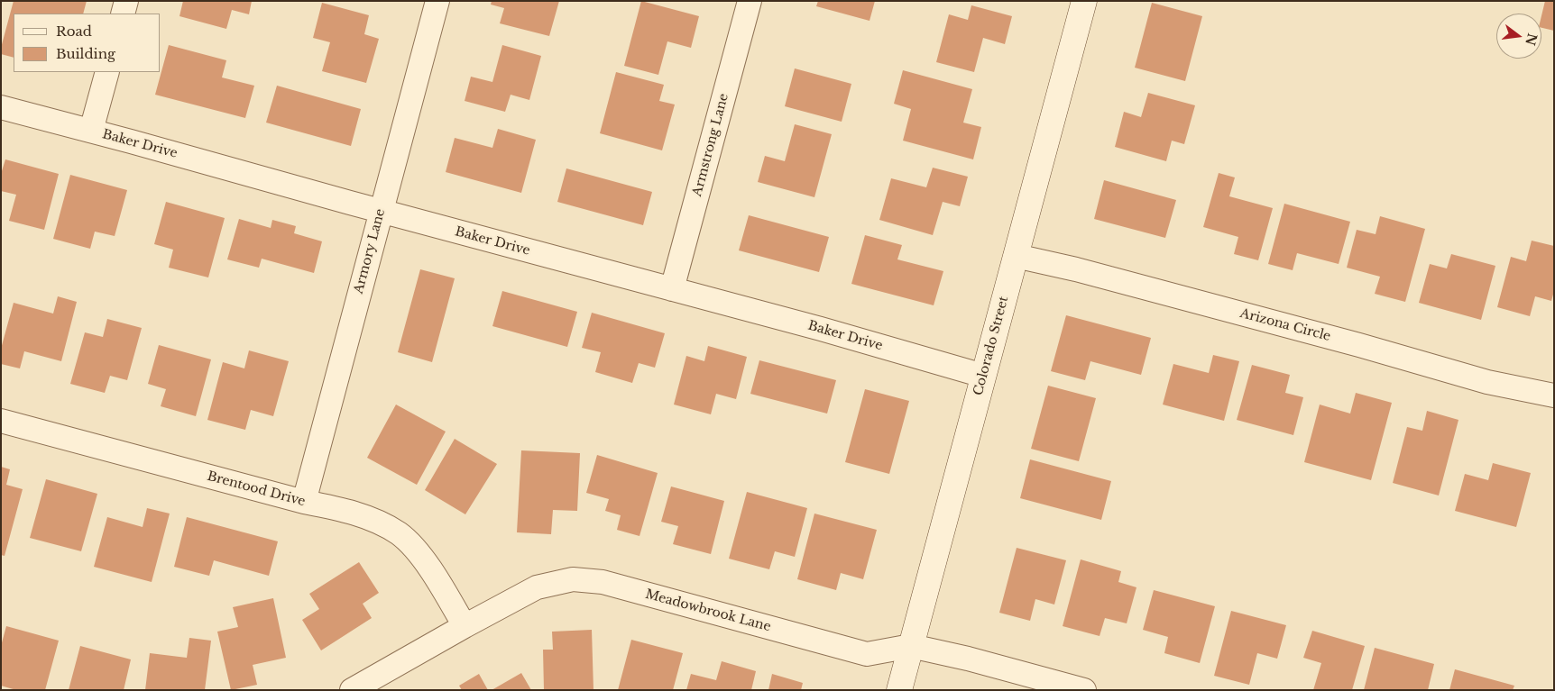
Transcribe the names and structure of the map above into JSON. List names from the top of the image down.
{
  "streets": {
    "street": [
      "Baker Drive",
      "Armstrong Lane",
      "Armory Lane",
      "Arizona Circle",
      "Colorado Street",
      "Brentood Drive",
      "Meadowbrook Lane"
    ]
  },
  "crossings": [
    ["Baker Drive", "Armstrong Lane"],
    ["Baker Drive", "Armory Lane"],
    ["Baker Drive", "Colorado Street"],
    ["Armory Lane", "Brentood Drive"],
    ["Arizona Circle", "Colorado Street"],
    ["Colorado Street", "Meadowbrook Lane"],
    ["Brentood Drive", "Meadowbrook Lane"]
  ],
  "legend": ["Road", "Building"],
  "north": "right"
}
